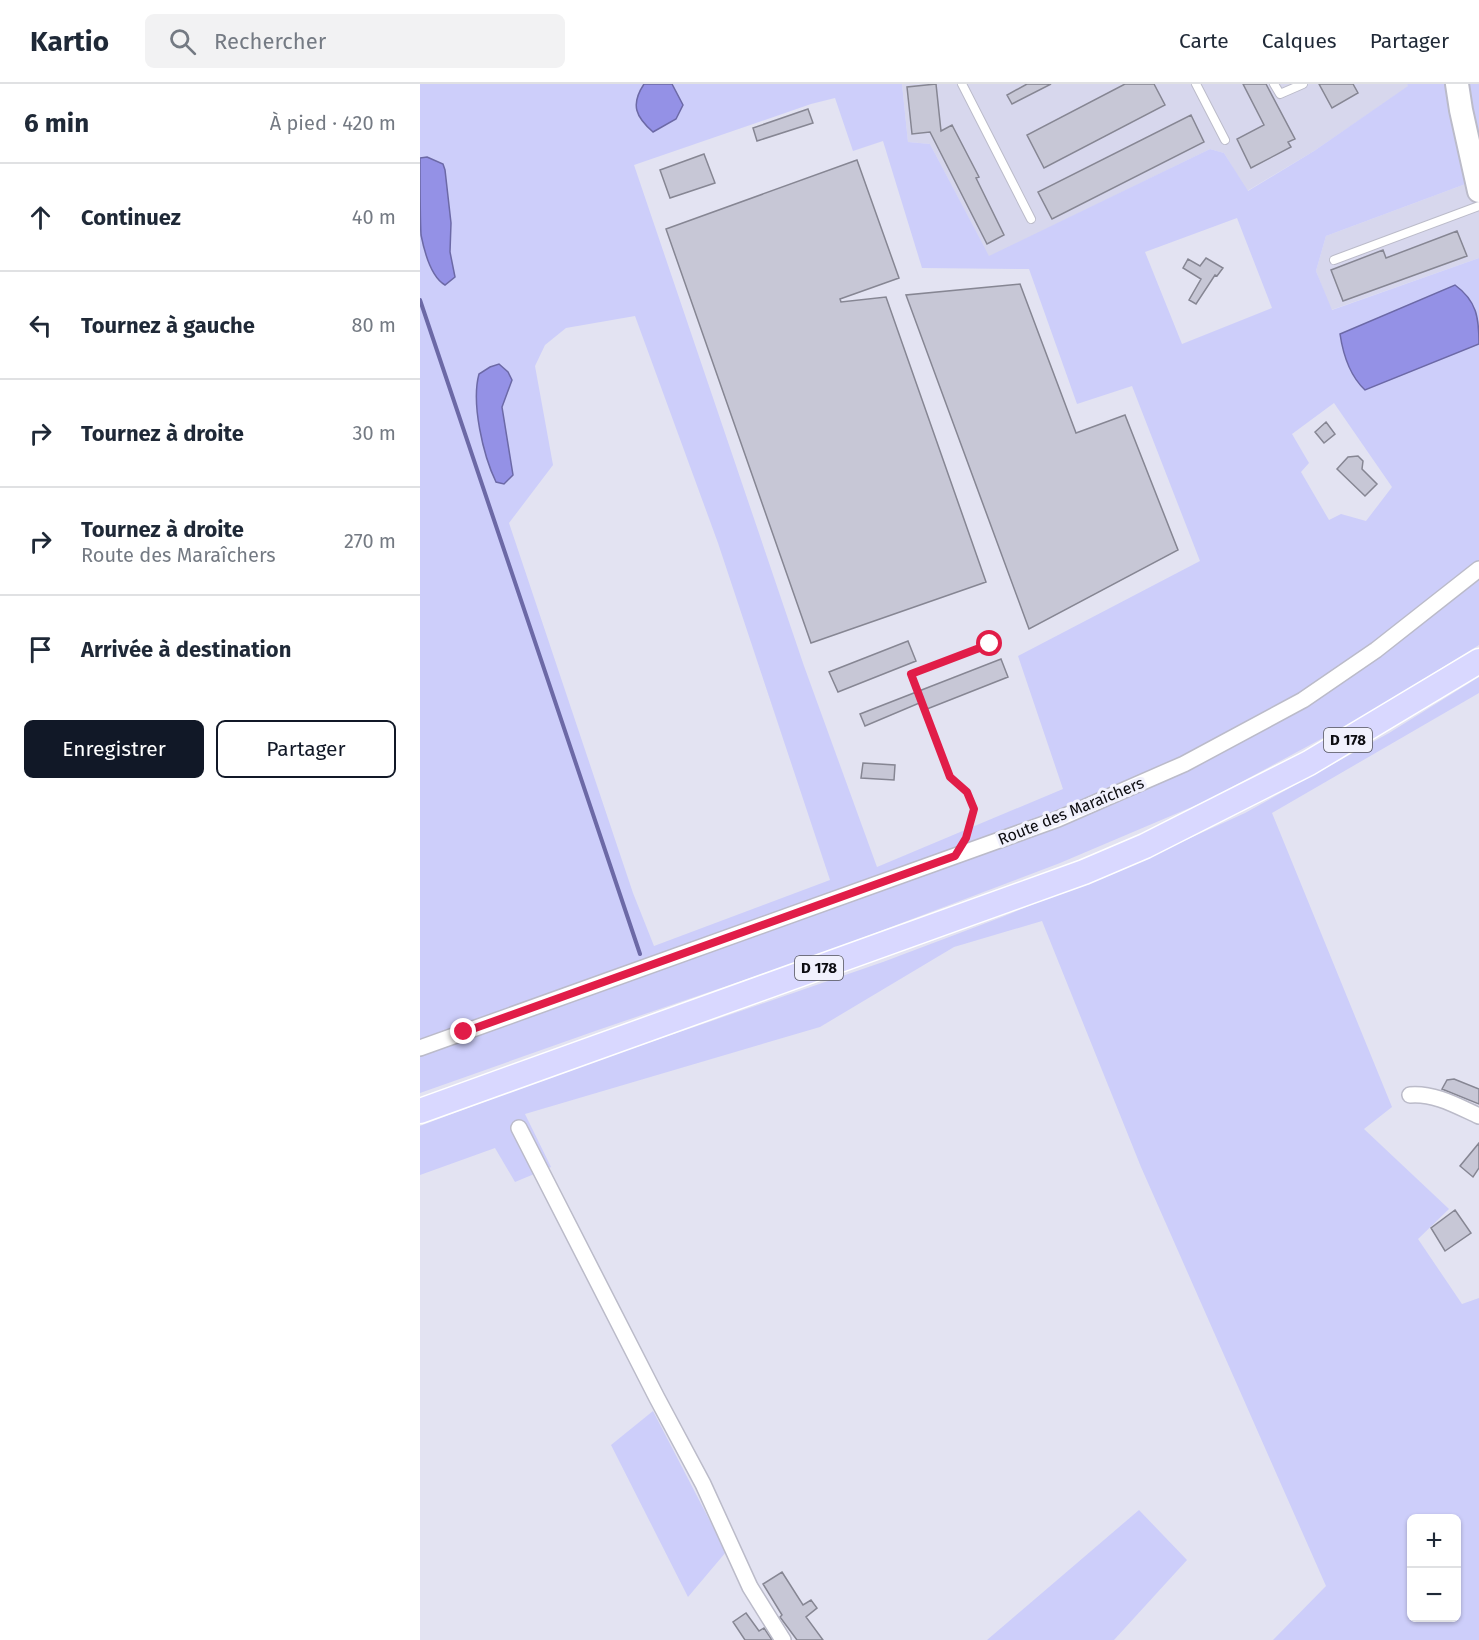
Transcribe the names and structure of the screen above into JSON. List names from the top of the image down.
{
  "streets": {
    "main road": ["D 178"],
    "street": ["Route des Maraîchers"]
  },
  "page": {
    "header": "Kartio",
    "search": "Rechercher",
    "nav": ["Carte", "Calques", "Partager"],
    "heading": ["6 min", "À pied · 420 m"],
    "list": [
      ["Continuez", "40 m"],
      ["Tournez à gauche", "80 m"],
      ["Tournez à droite", "30 m"],
      ["Tournez à droite", "Route des Maraîchers", "270 m"],
      "Arrivée à destination"
    ],
    "buttons": ["Enregistrer", "Partager"],
    "map_buttons": ["+", "−"]
  }
}
